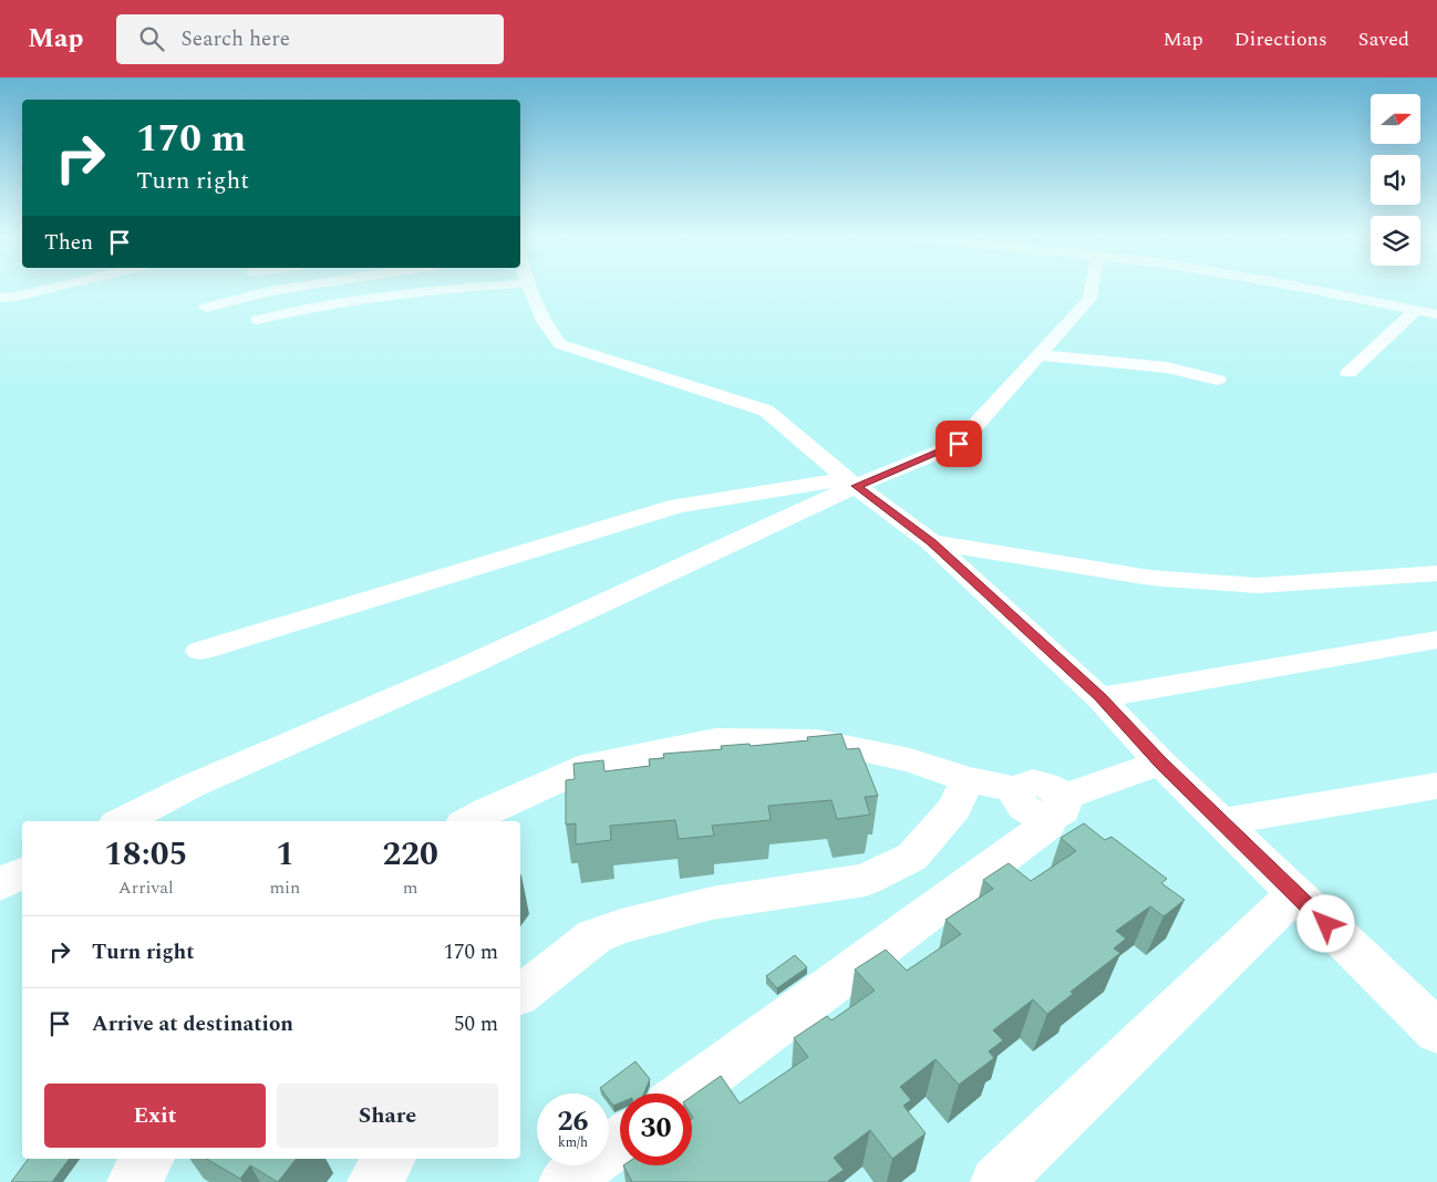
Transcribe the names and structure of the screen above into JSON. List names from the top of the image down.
{
  "north": "right",
  "page": {
    "header": "Map",
    "search": "Search here",
    "nav": ["Map", "Directions", "Saved"],
    "turn": ["170 m", "Turn right"],
    "then": "Then",
    "eta": [
      "18:05",
      "Arrival",
      "1",
      "min",
      "220",
      "m"
    ],
    "list": [
      {
        "name": "Turn right",
        "value": "170 m"
      },
      {
        "name": "Arrive at destination",
        "value": "50 m"
      }
    ],
    "buttons": ["Exit", "Share"],
    "speed": "26 km/h",
    "limit": "30"
  }
}
